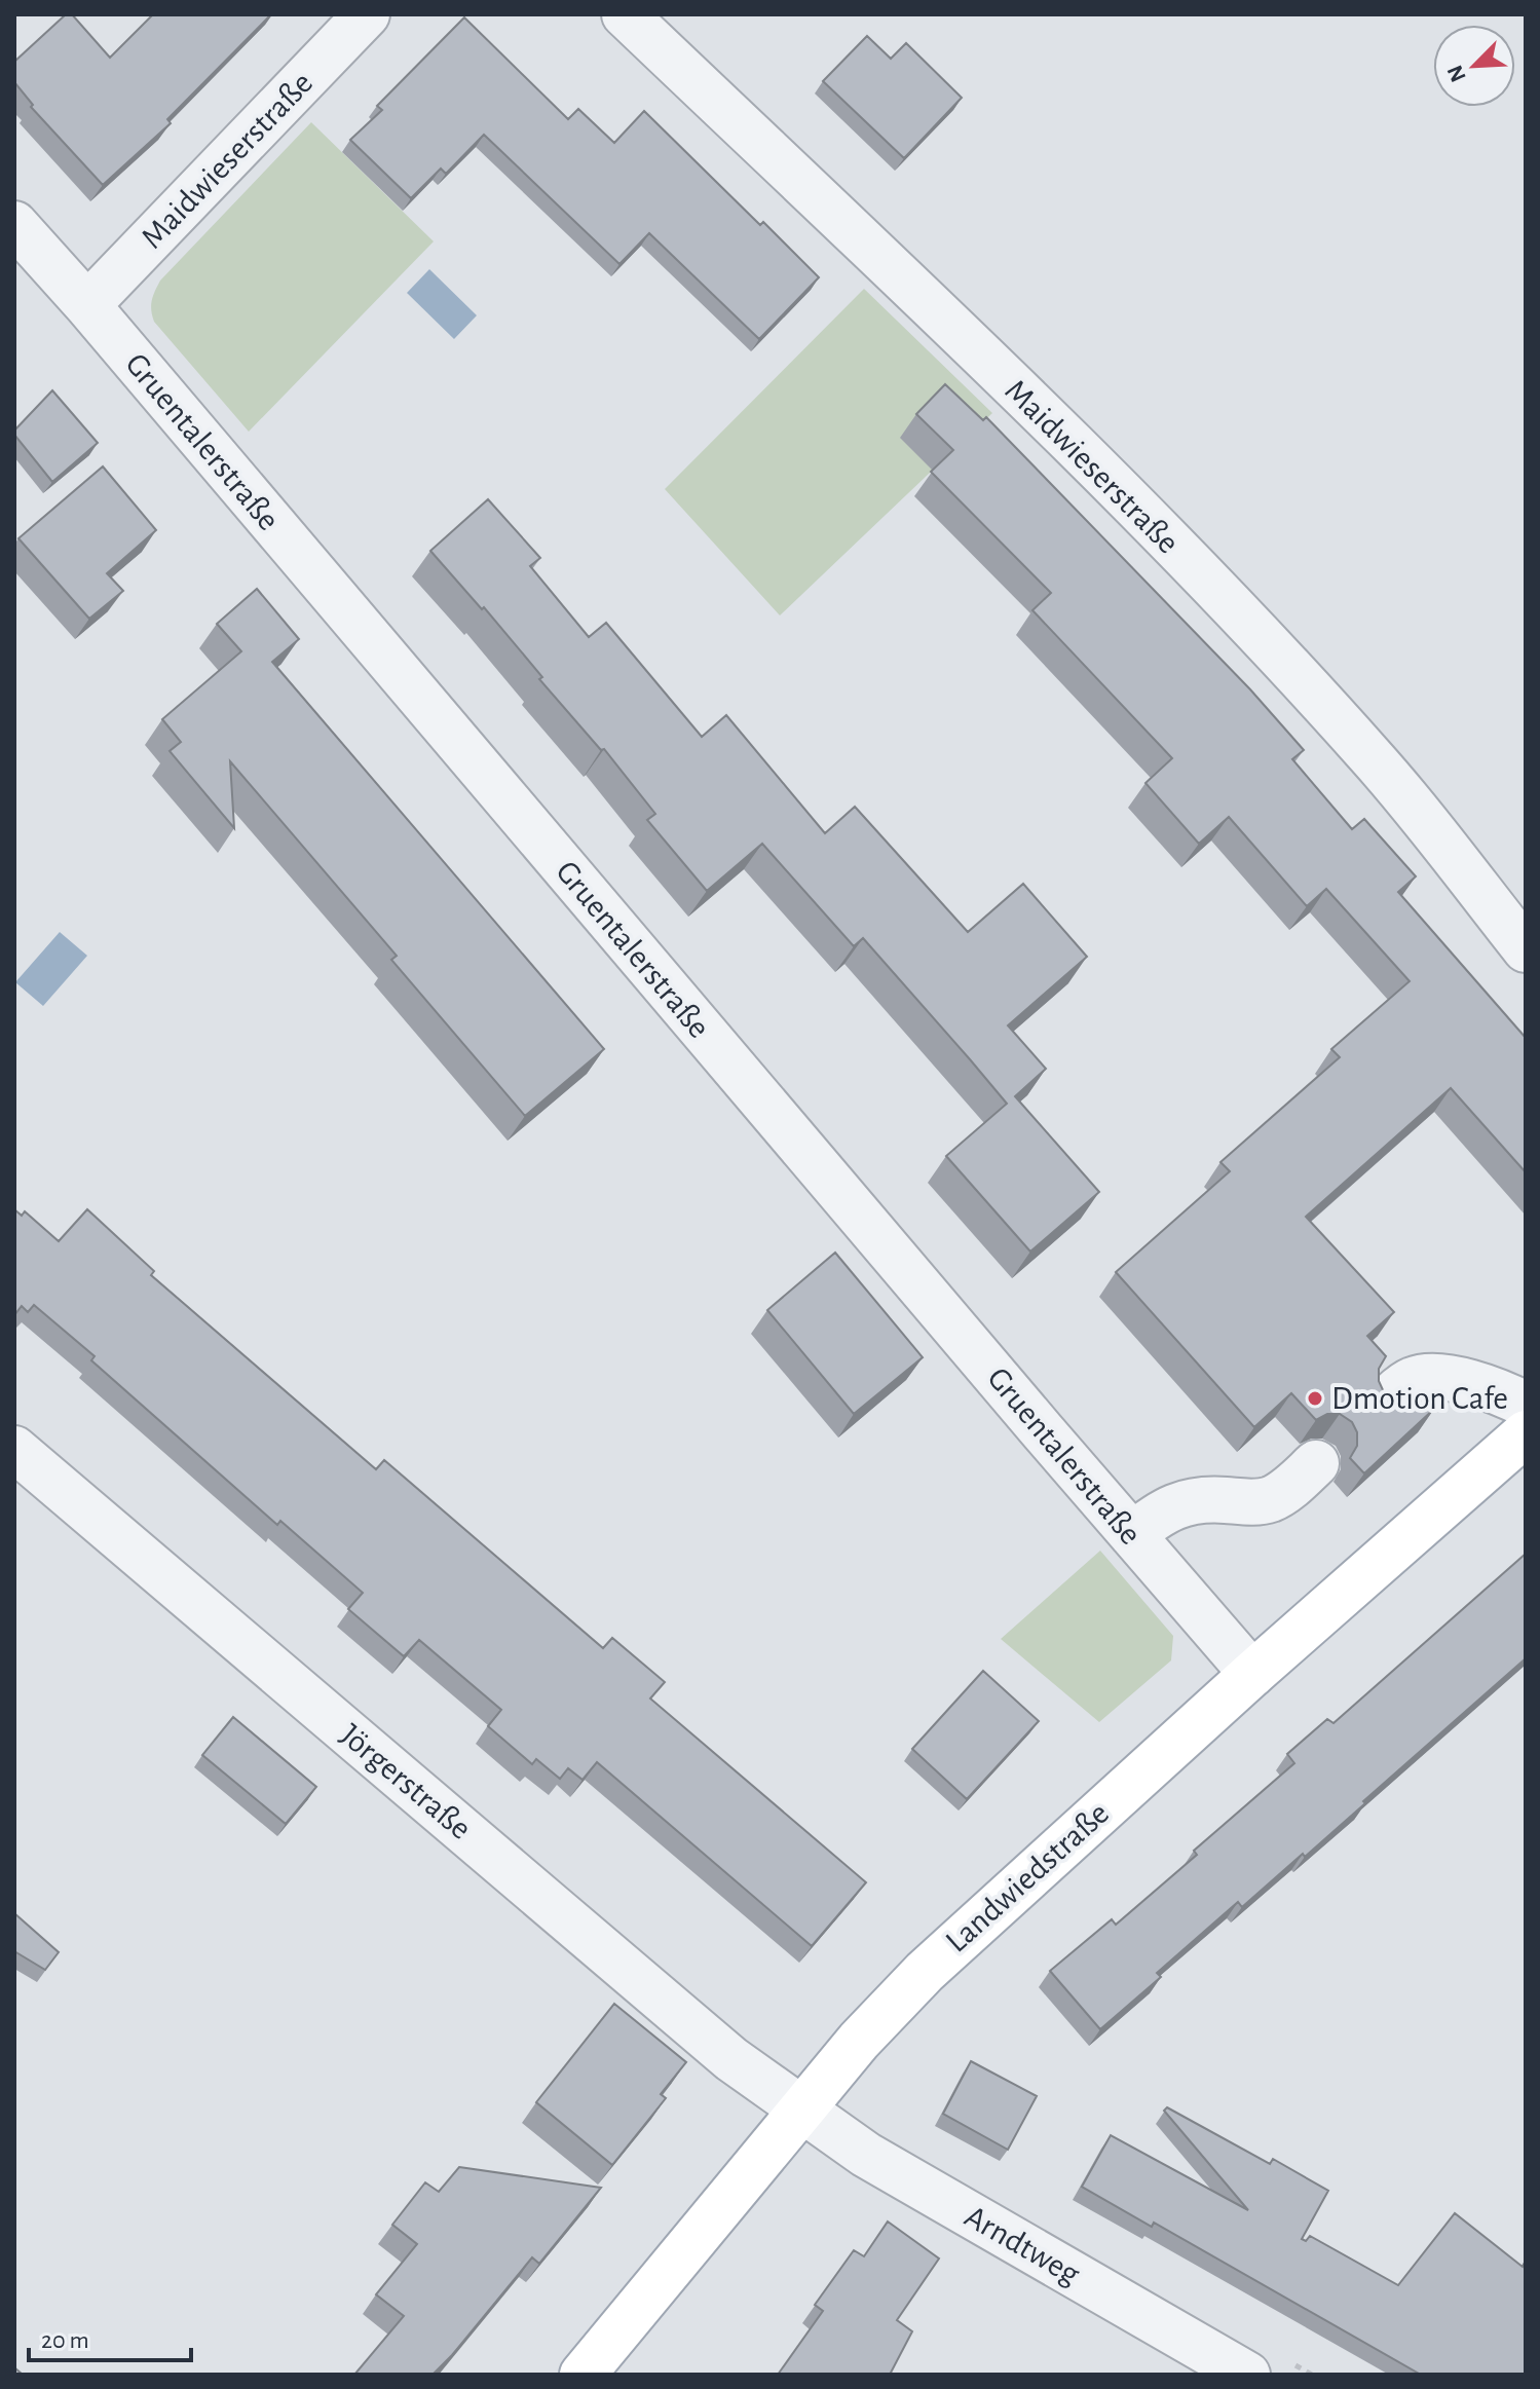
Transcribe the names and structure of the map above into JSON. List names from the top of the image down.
{
  "streets": {
    "main road": ["Landwiedstraße"],
    "street": [
      "Maidwieserstraße",
      "Gruentalerstraße",
      "Jörgerstraße",
      "Arndtweg"
    ]
  },
  "crossings": [
    ["Maidwieserstraße", "Gruentalerstraße"],
    ["Gruentalerstraße", "Landwiedstraße"],
    ["Jörgerstraße", "Landwiedstraße"],
    ["Jörgerstraße", "Arndtweg"],
    ["Landwiedstraße", "Arndtweg"]
  ],
  "places": ["Dmotion Cafe"],
  "scale_bar": "20 m",
  "north": "bottom left"
}
